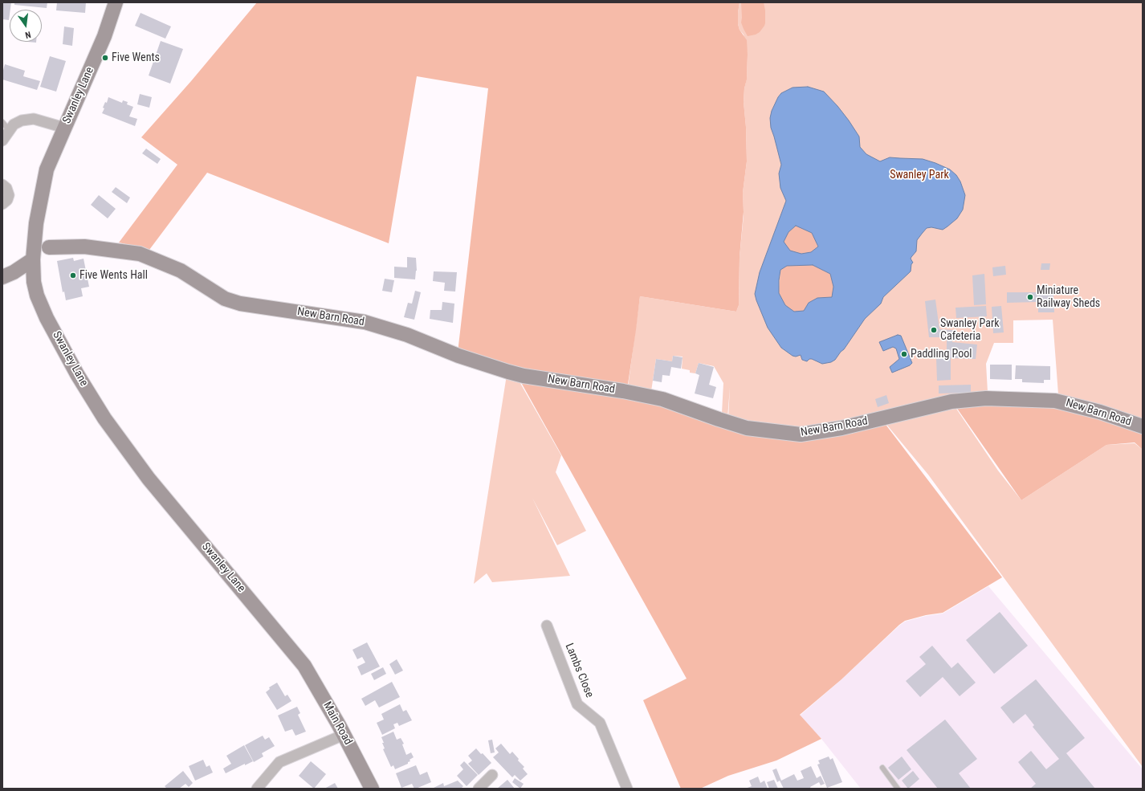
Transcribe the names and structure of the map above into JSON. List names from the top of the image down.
{
  "streets": {
    "street": [
      "Swanley Lane",
      "New Barn Road",
      "Lambs Close",
      "Main Road"
    ]
  },
  "crossings": [
    ["Swanley Lane", "New Barn Road"],
    ["Swanley Lane", "Main Road"]
  ],
  "parks": ["Swanley Park"],
  "places": [
    "Five Wents",
    "Five Wents Hall",
    "Miniature Railway Sheds",
    "Swanley Park Cafeteria",
    "Paddling Pool"
  ],
  "north": "bottom"
}
